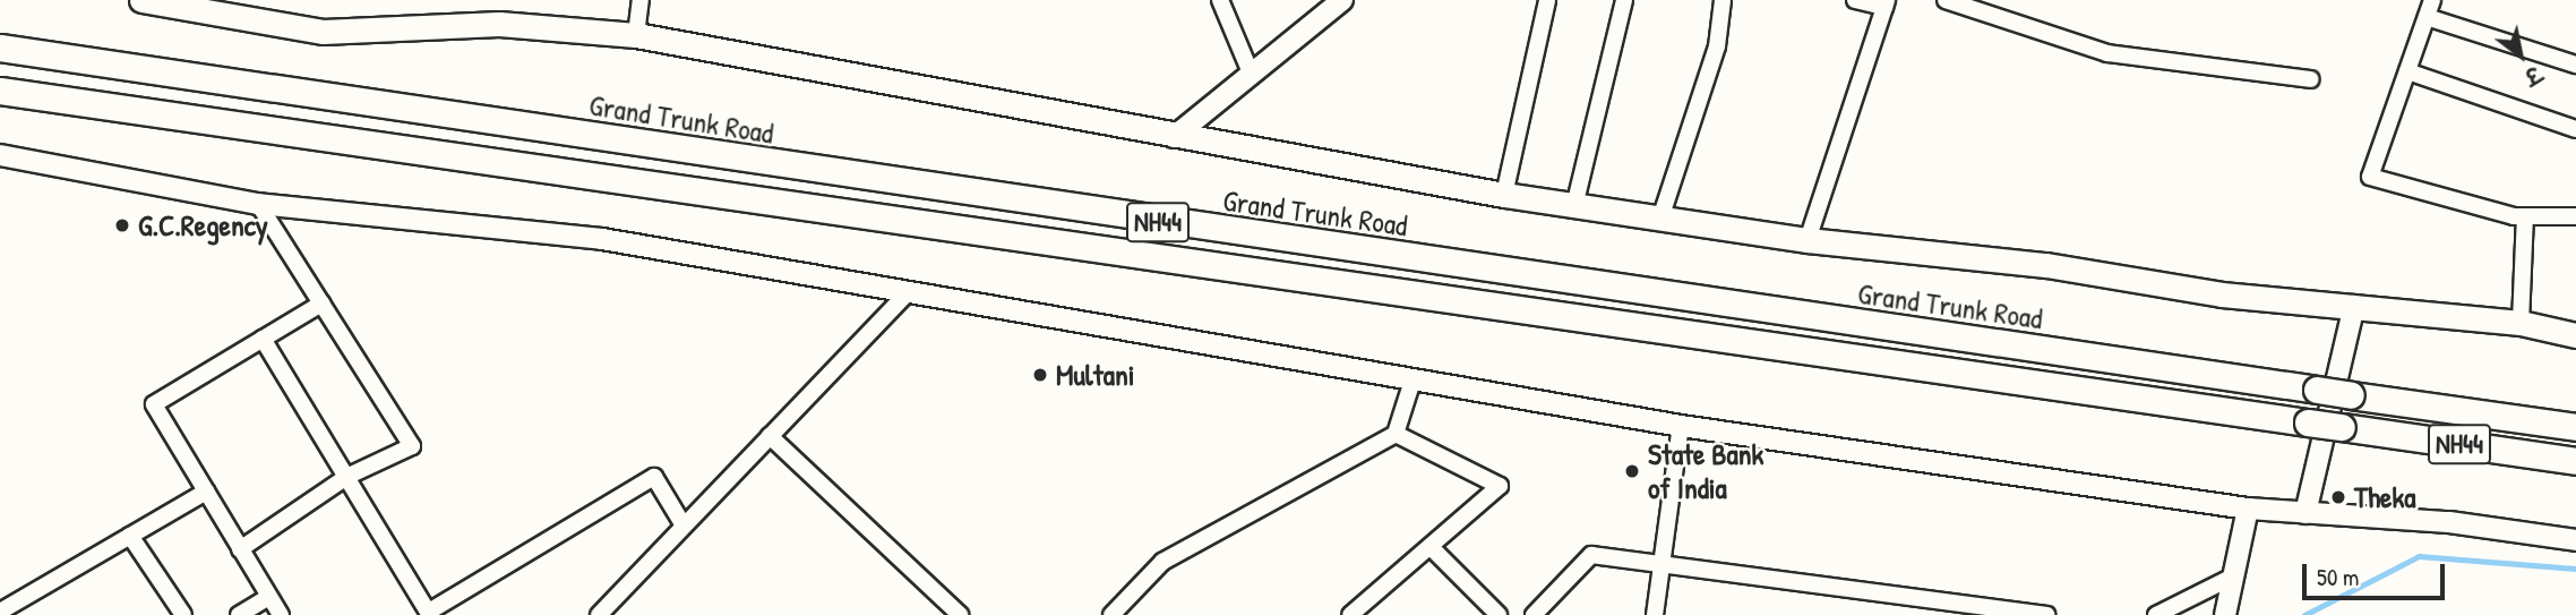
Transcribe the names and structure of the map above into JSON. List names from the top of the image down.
{
  "streets": {
    "highway": ["Grand Trunk Road", "NH44"]
  },
  "places": [
    "G.C.Regency",
    "Multani",
    "State Bank of India",
    "Theka"
  ],
  "scale_bar": "50 m",
  "north": "bottom right"
}
